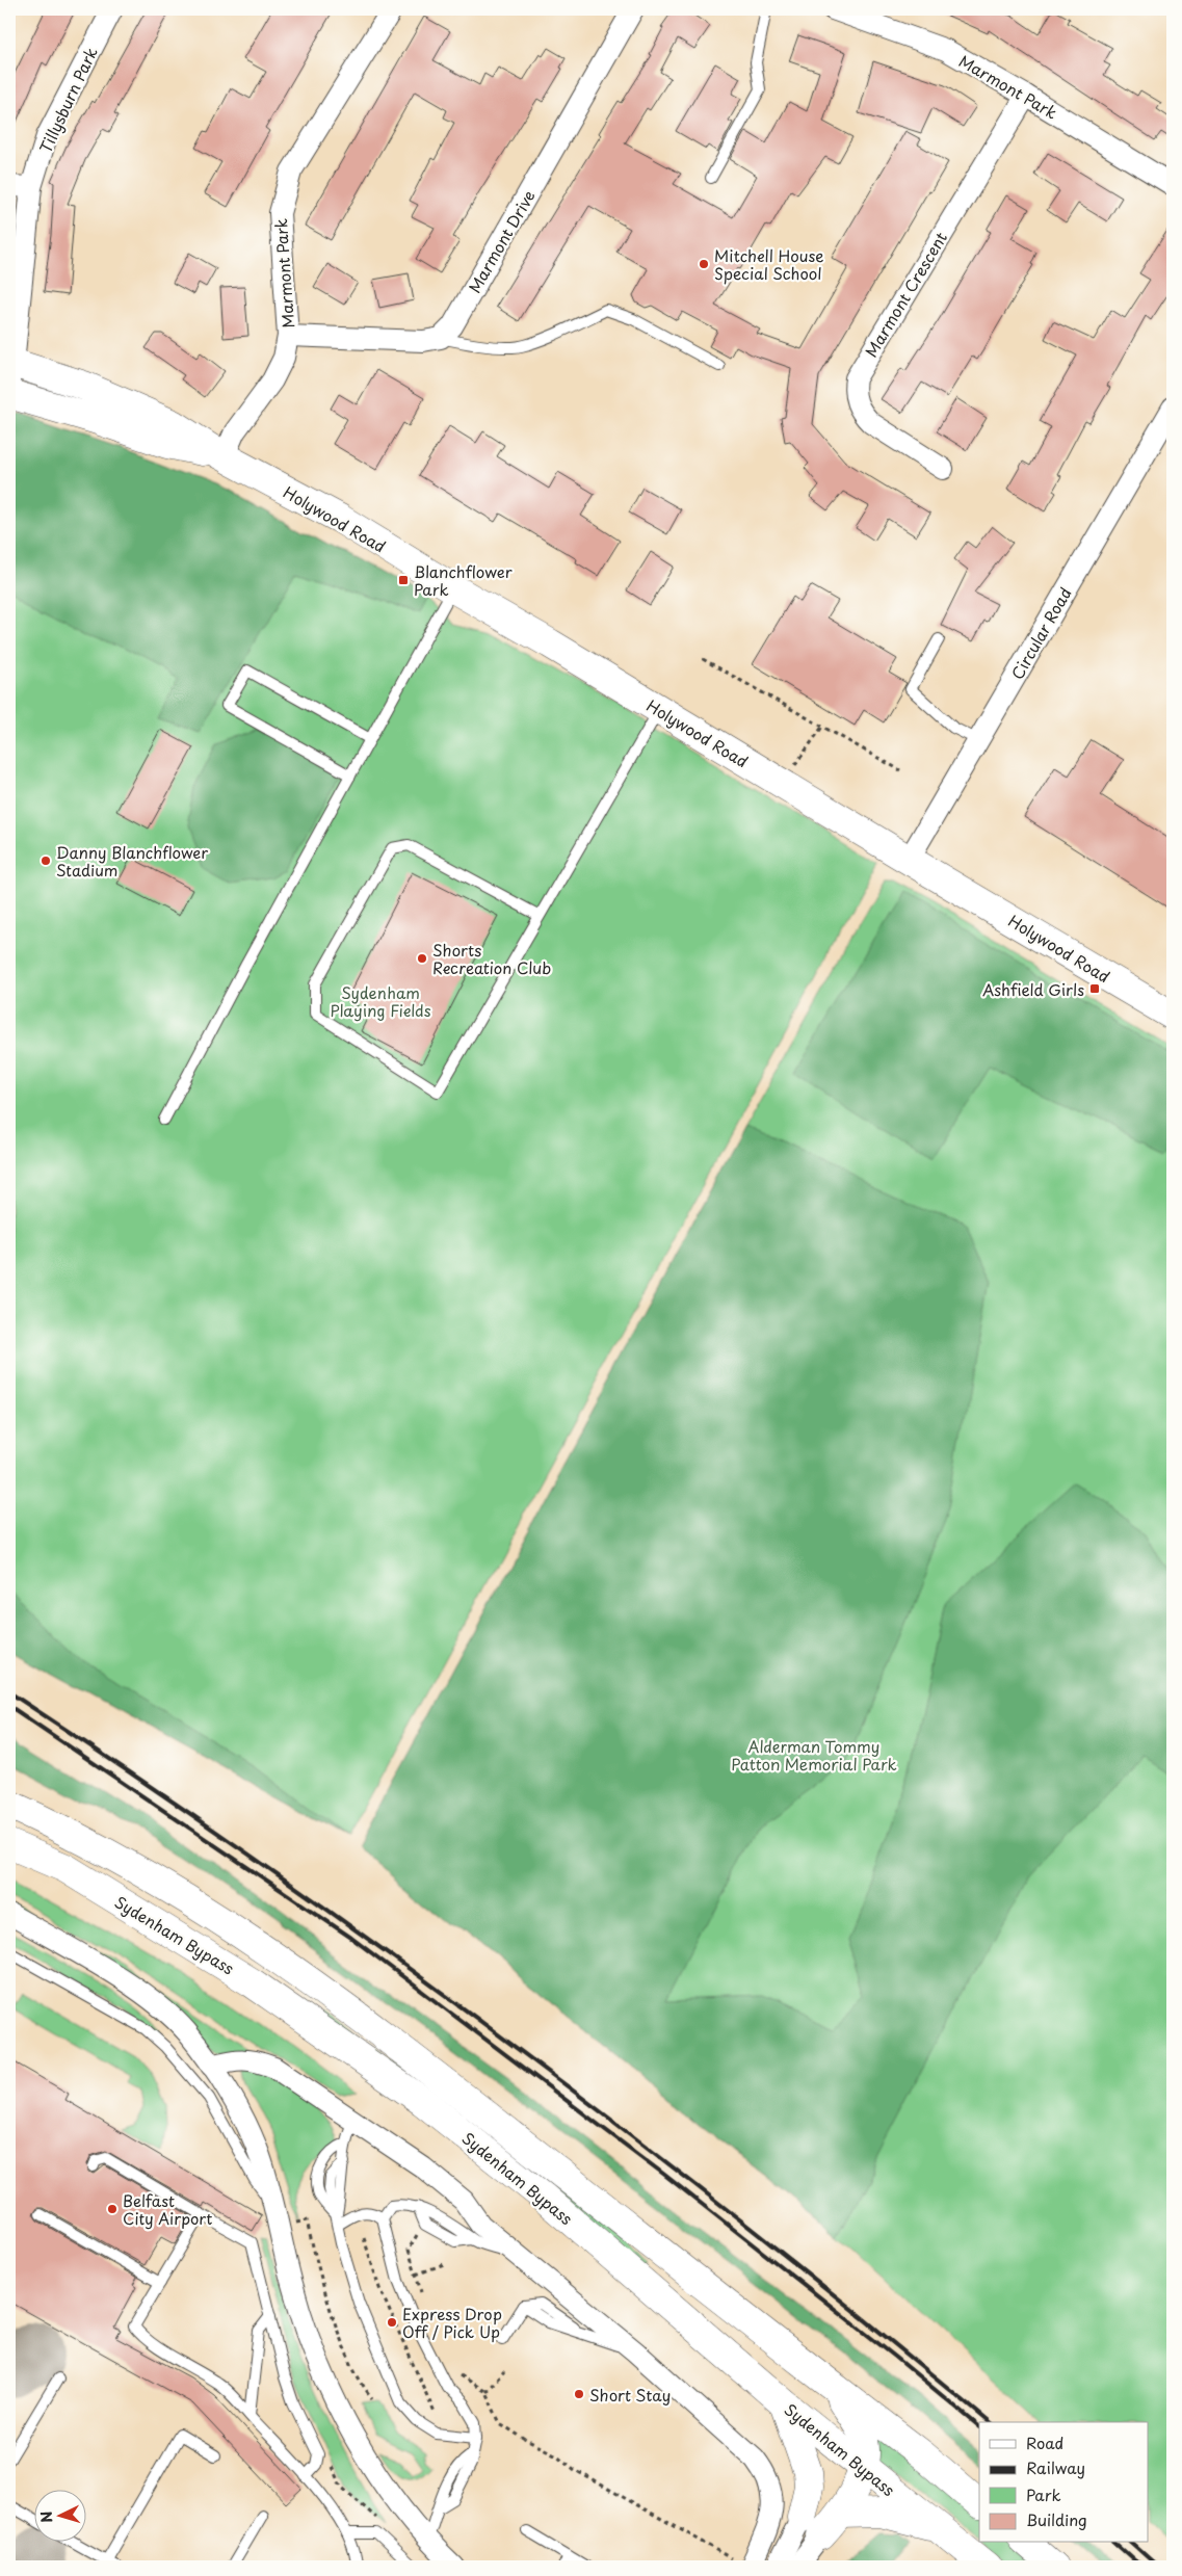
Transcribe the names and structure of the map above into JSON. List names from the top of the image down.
{
  "streets": {
    "main road": ["Holywood Road", "Sydenham Bypass"],
    "street": [
      "Marmont Park",
      "Tillysburn Park",
      "Marmont Drive",
      "Marmont Crescent",
      "Circular Road"
    ]
  },
  "crossings": [
    ["Marmont Park", "Marmont Crescent"],
    ["Marmont Park", "Holywood Road"],
    ["Tillysburn Park", "Holywood Road"],
    ["Holywood Road", "Circular Road"]
  ],
  "parks": ["Sydenham Playing Fields", "Alderman Tommy Patton Memorial Park"],
  "places": {
    "other": [
      "Mitchell House Special School",
      "Danny Blanchflower Stadium",
      "Shorts Recreation Club",
      "Belfast City Airport",
      "Express Drop Off / Pick Up",
      "Short Stay"
    ],
    "transit": ["Blanchflower Park", "Ashfield Girls"]
  },
  "legend": [
    "Road",
    "Railway",
    "Park",
    "Building"
  ],
  "north": "left"
}
